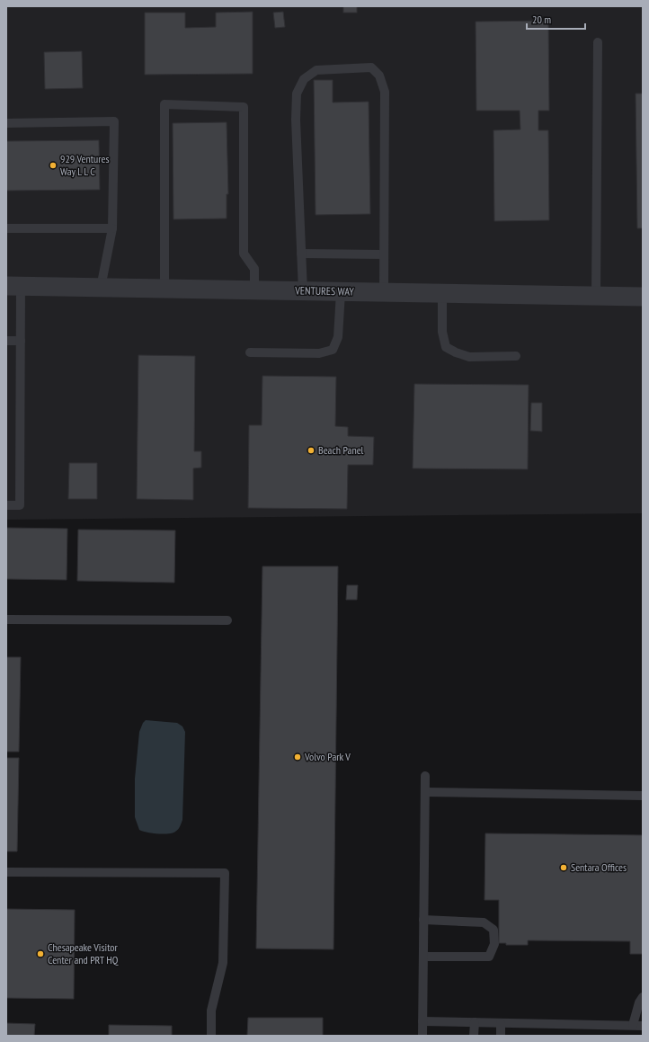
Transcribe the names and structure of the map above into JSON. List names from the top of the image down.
{
  "streets": {
    "street": ["VENTURES WAY"]
  },
  "places": [
    "929 Ventures Way L L C",
    "Beach Panel",
    "Volvo Park V",
    "Sentara Offices",
    "Chesapeake Visitor Center and PRT HQ"
  ],
  "scale_bar": "20 m"
}
